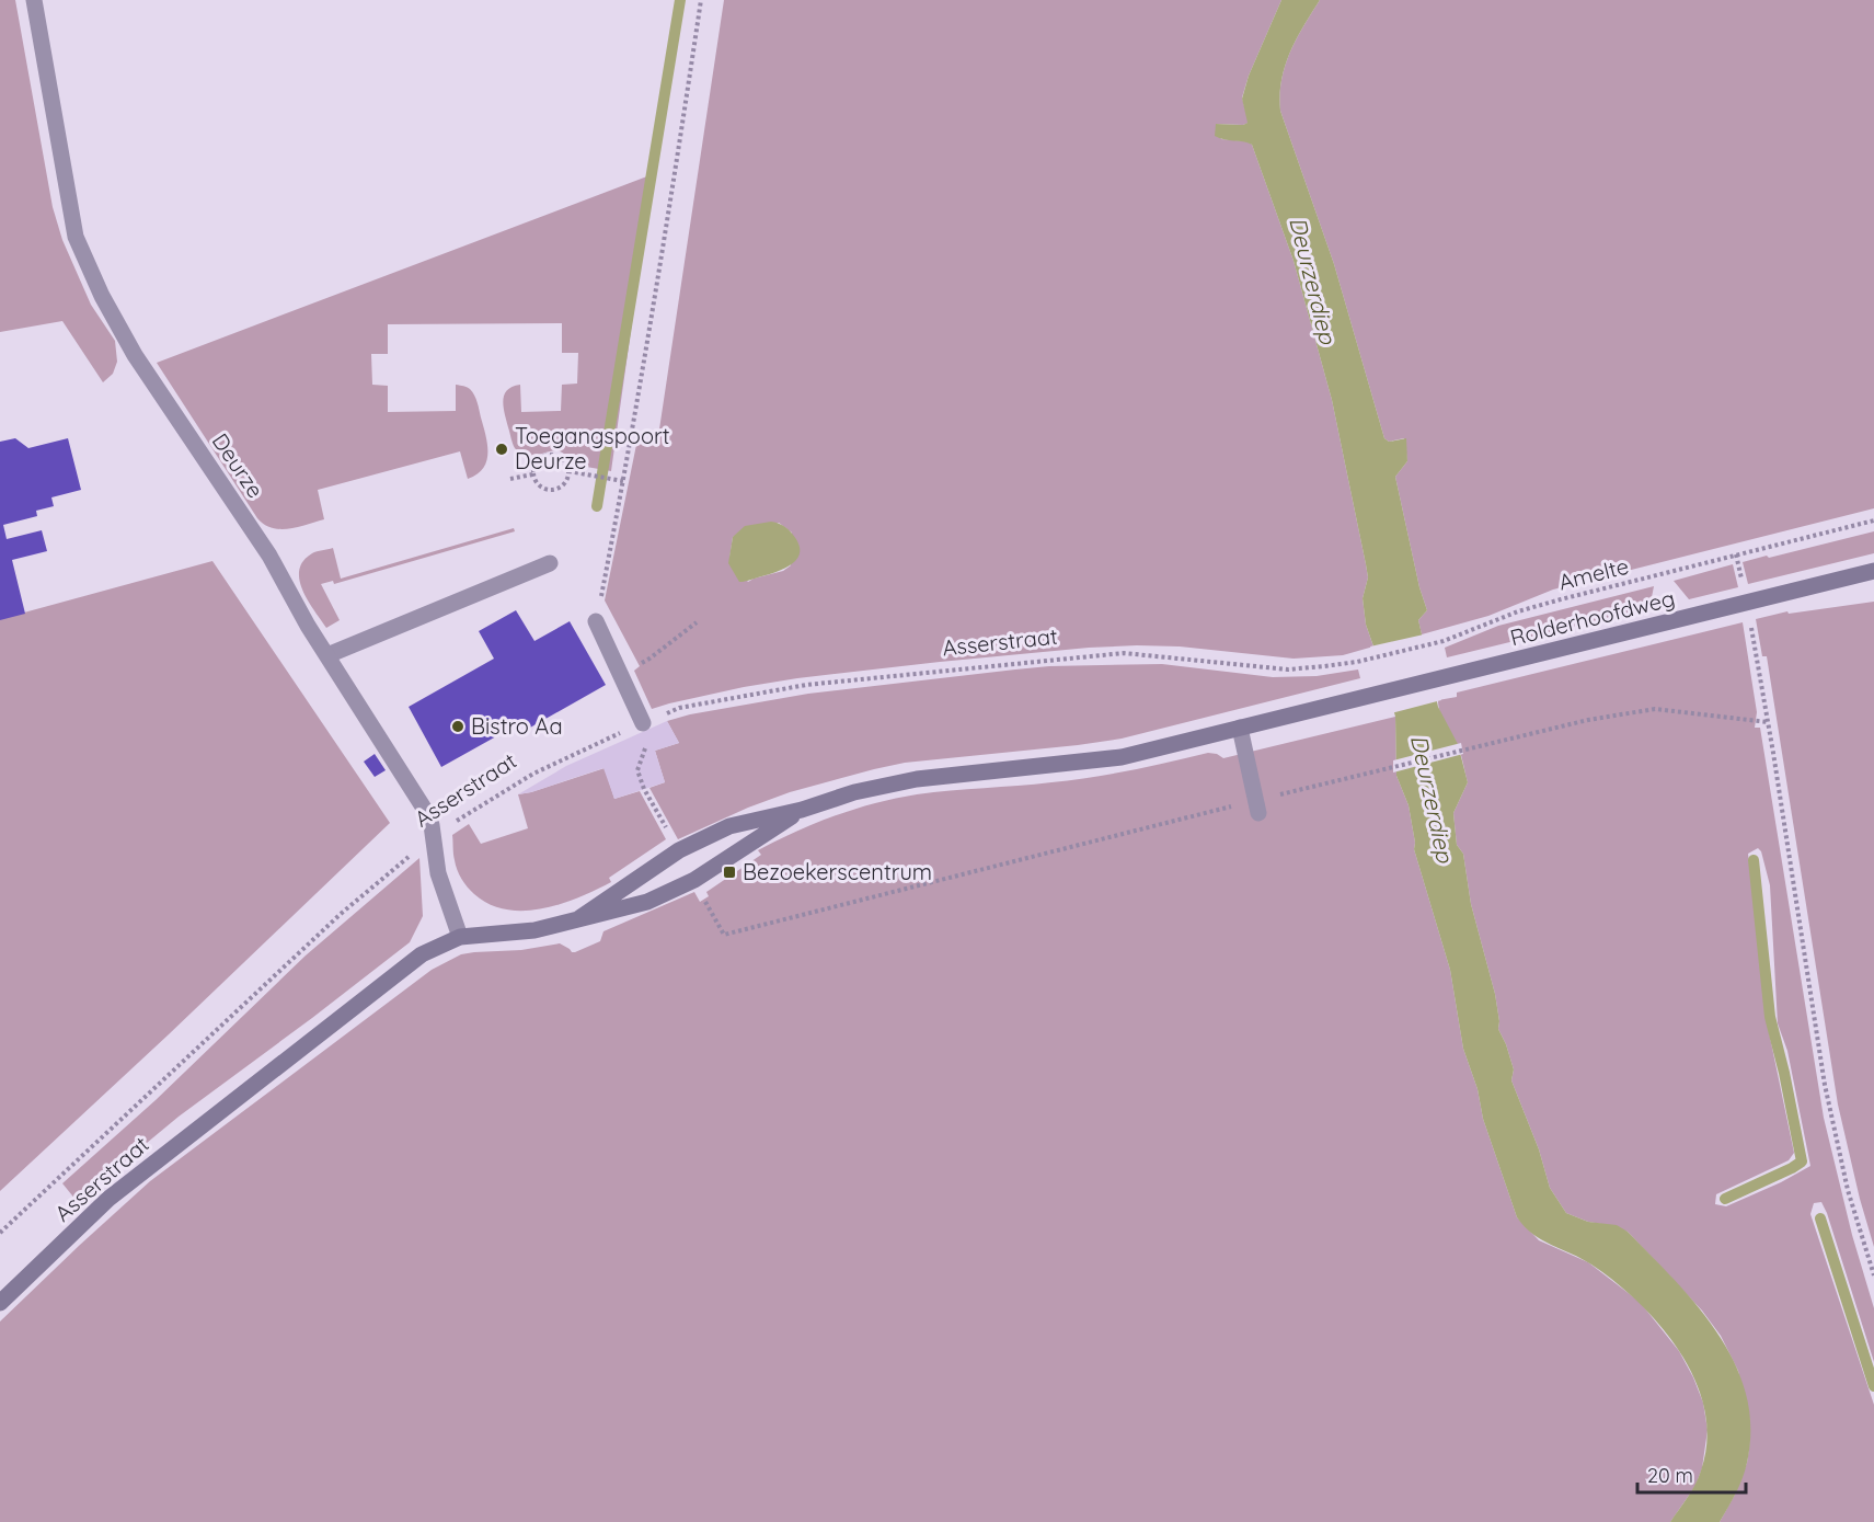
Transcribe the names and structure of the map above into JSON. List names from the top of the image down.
{
  "streets": {
    "main road": ["Rolderhoofdweg", "Asserstraat"],
    "street": ["Deurze"],
    "path": ["Amelte"]
  },
  "crossings": [
    ["Deurze", "Asserstraat"],
    ["Amelte", "Asserstraat"],
    ["Rolderhoofdweg", "Asserstraat"]
  ],
  "water": ["Deurzerdiep"],
  "places": {
    "other": ["Toegangspoort Deurze", "Bistro Aa"],
    "transit": ["Bezoekerscentrum"]
  },
  "scale_bar": "20 m"
}
